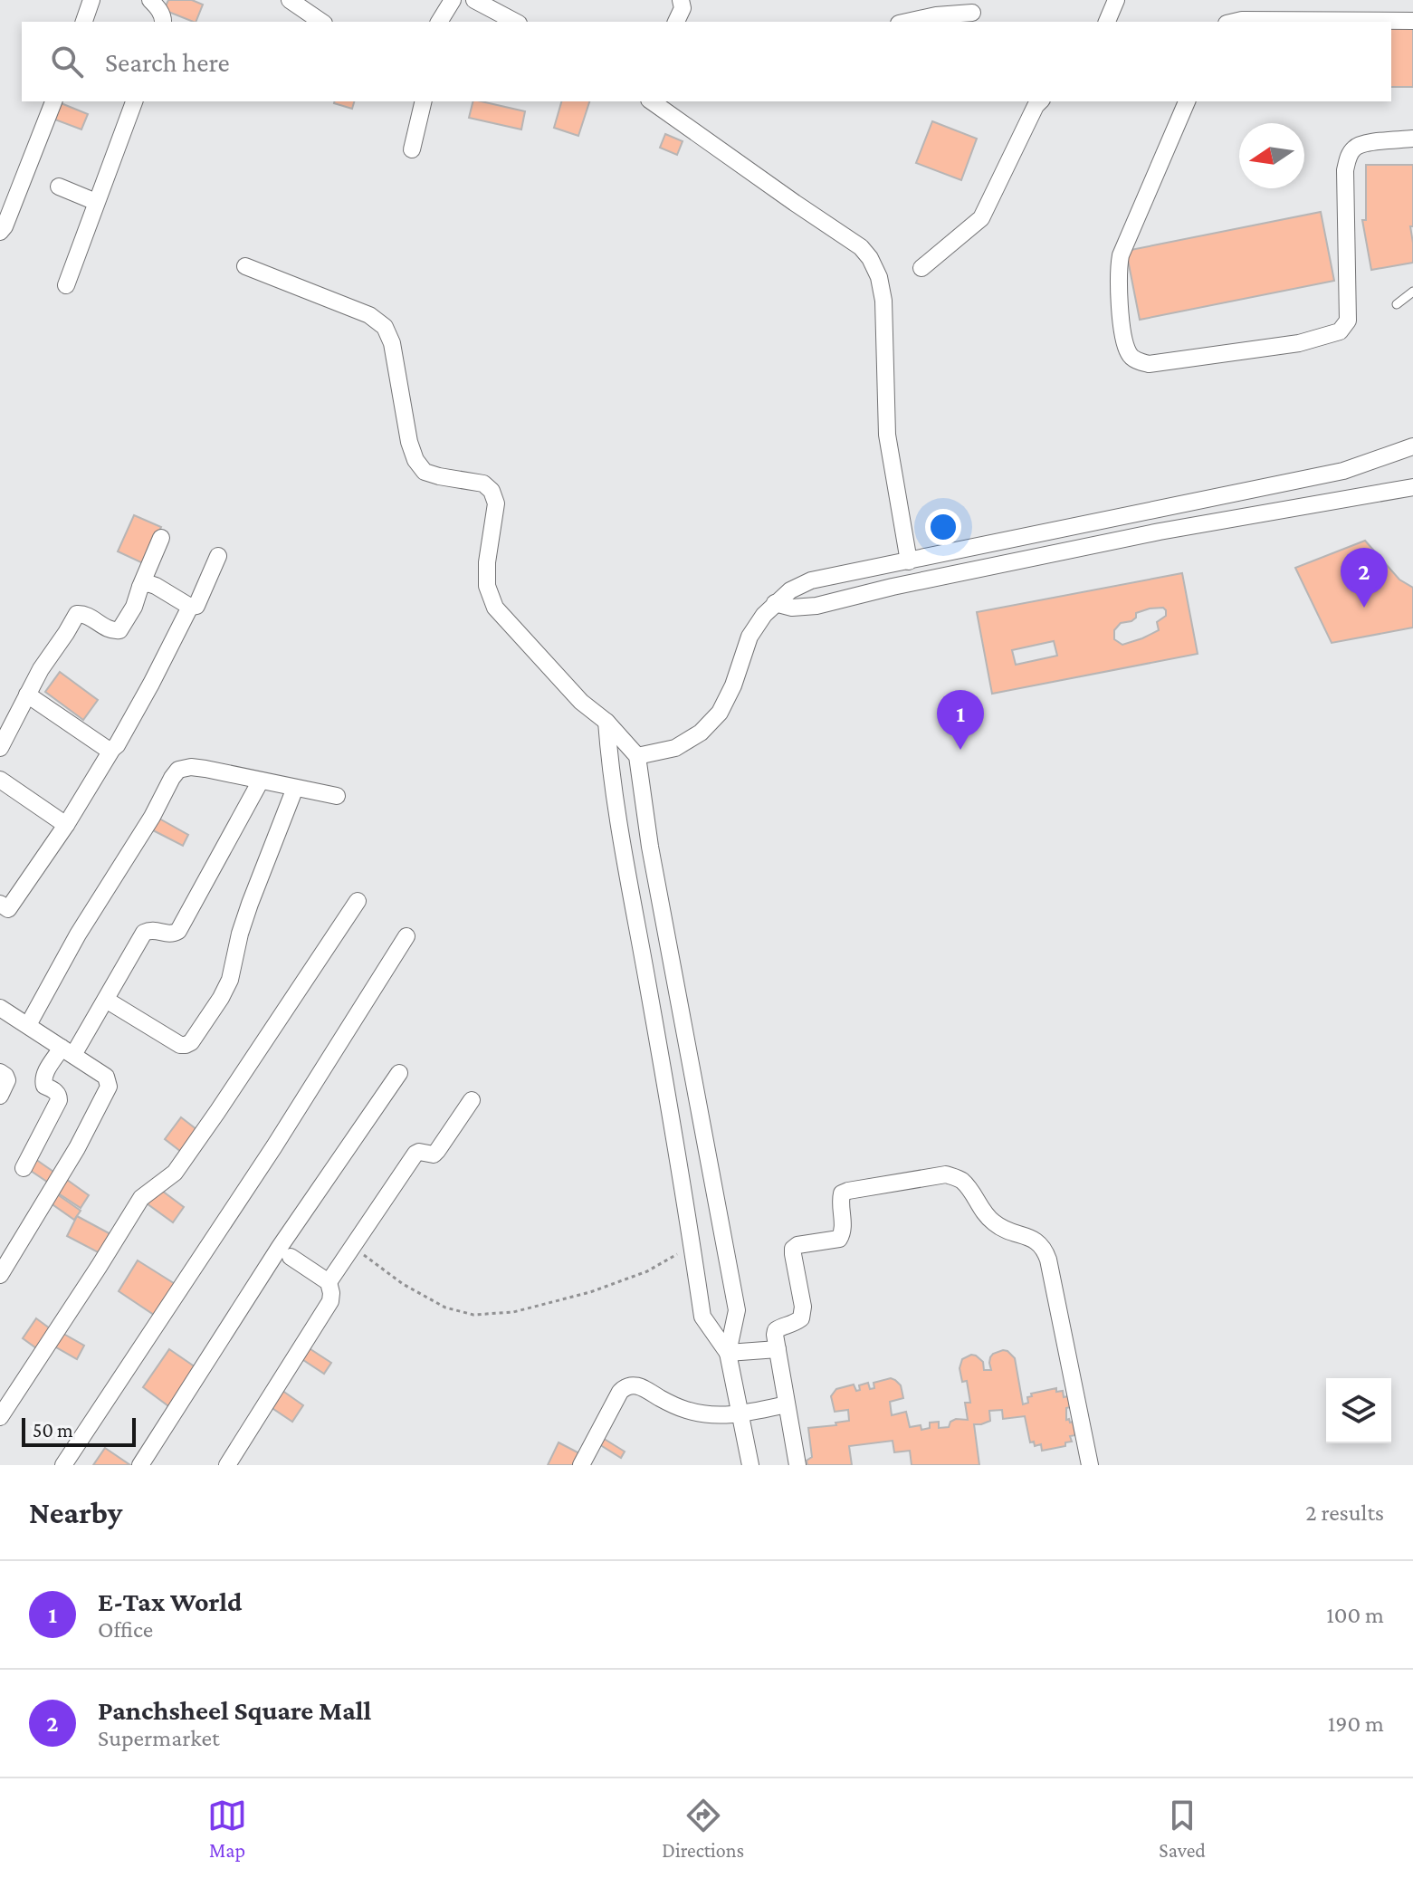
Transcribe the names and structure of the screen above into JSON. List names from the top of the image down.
{
  "scale_bar": "50 m",
  "north": "left",
  "page": {
    "search": "Search here",
    "pins": ["2", "1"],
    "scale": "50 m",
    "heading": ["Nearby", "2 results"],
    "list": [
      {
        "mark": "1",
        "name": "E-Tax World",
        "note": "Office",
        "value": "100 m"
      },
      {
        "mark": "2",
        "name": "Panchsheel Square Mall",
        "note": "Supermarket",
        "value": "190 m"
      }
    ],
    "nav": ["Map", "Directions", "Saved"]
  }
}
